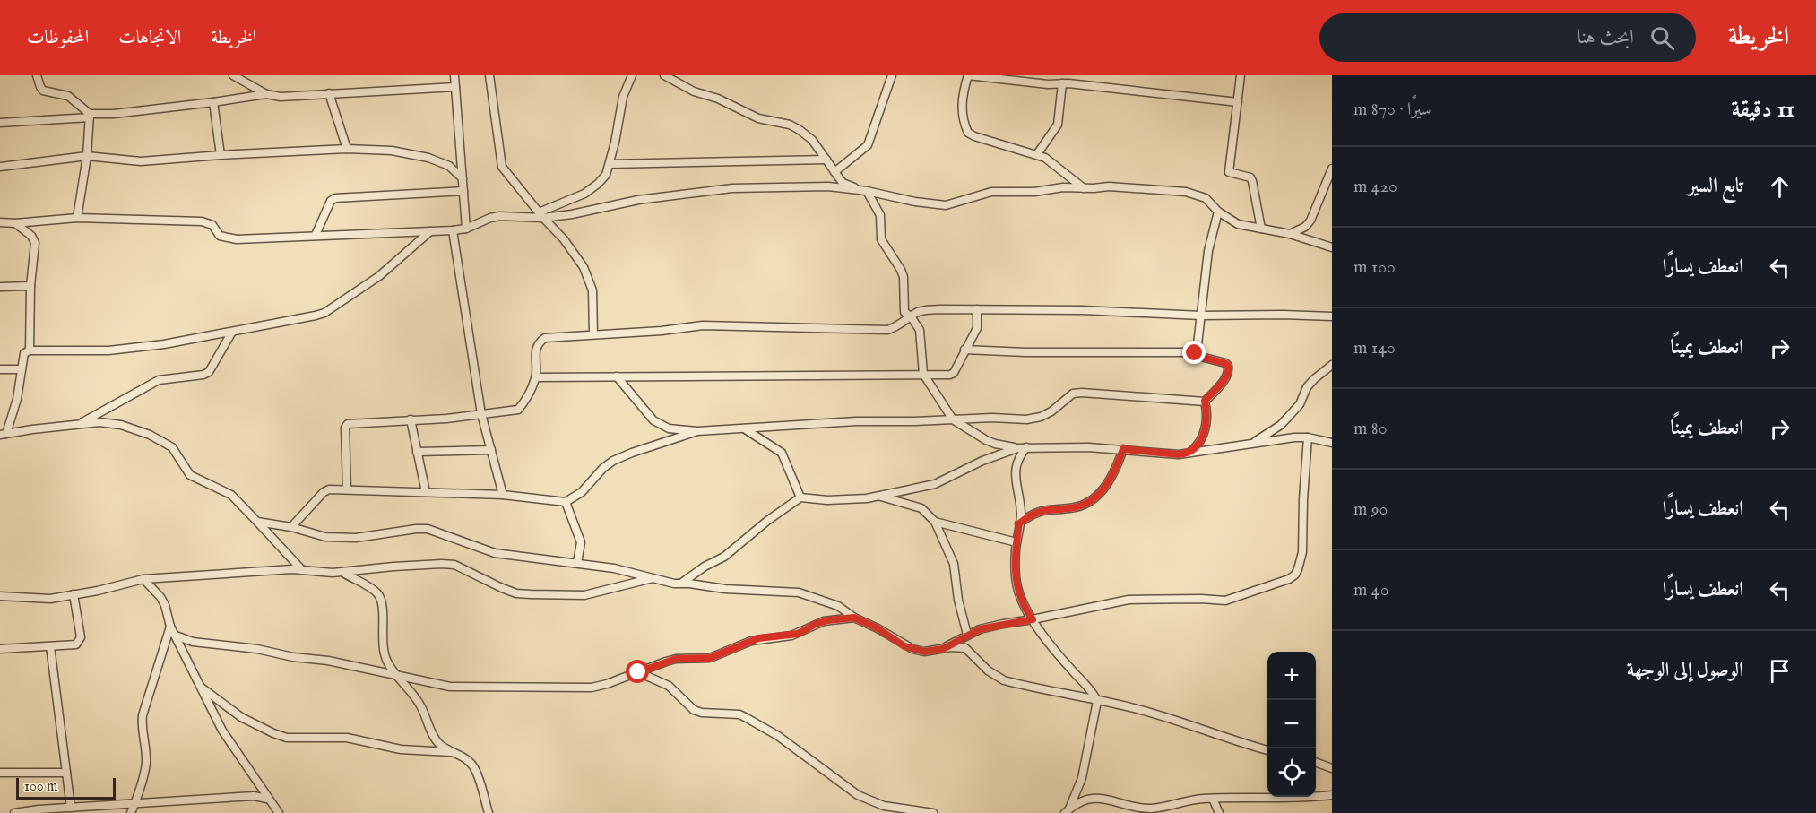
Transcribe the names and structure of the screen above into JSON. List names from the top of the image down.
{
  "scale_bar": "100 m",
  "page": {
    "header": "الخريطة",
    "search": "ابحث هنا",
    "nav": ["الخريطة", "الاتجاهات", "المحفوظات"],
    "heading": ["11 دقيقة", "سيرًا · 870 m"],
    "list": [
      ["تابع السير", "420 m"],
      ["انعطف يسارًا", "100 m"],
      ["انعطف يمينًا", "140 m"],
      ["انعطف يمينًا", "80 m"],
      ["انعطف يسارًا", "90 m"],
      ["انعطف يسارًا", "40 m"],
      "الوصول إلى الوجهة"
    ],
    "map_buttons": ["+", "−"],
    "scale": "100 m"
  }
}
